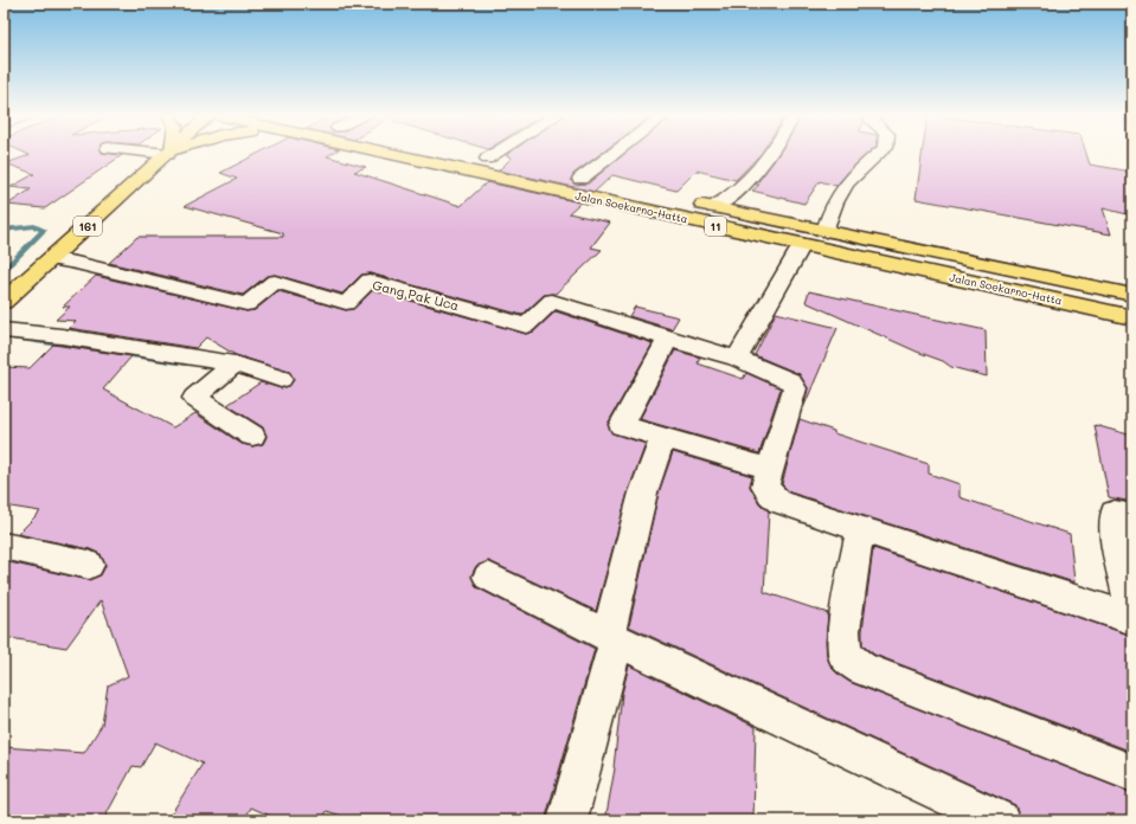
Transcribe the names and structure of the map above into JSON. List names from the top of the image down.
{
  "streets": {
    "main road": ["Jalan Soekarno-Hatta", "161", "11"],
    "street": ["Gang Pak Uca"]
  },
  "crossings": [
    ["161", "Gang Pak Uca"]
  ]
}
